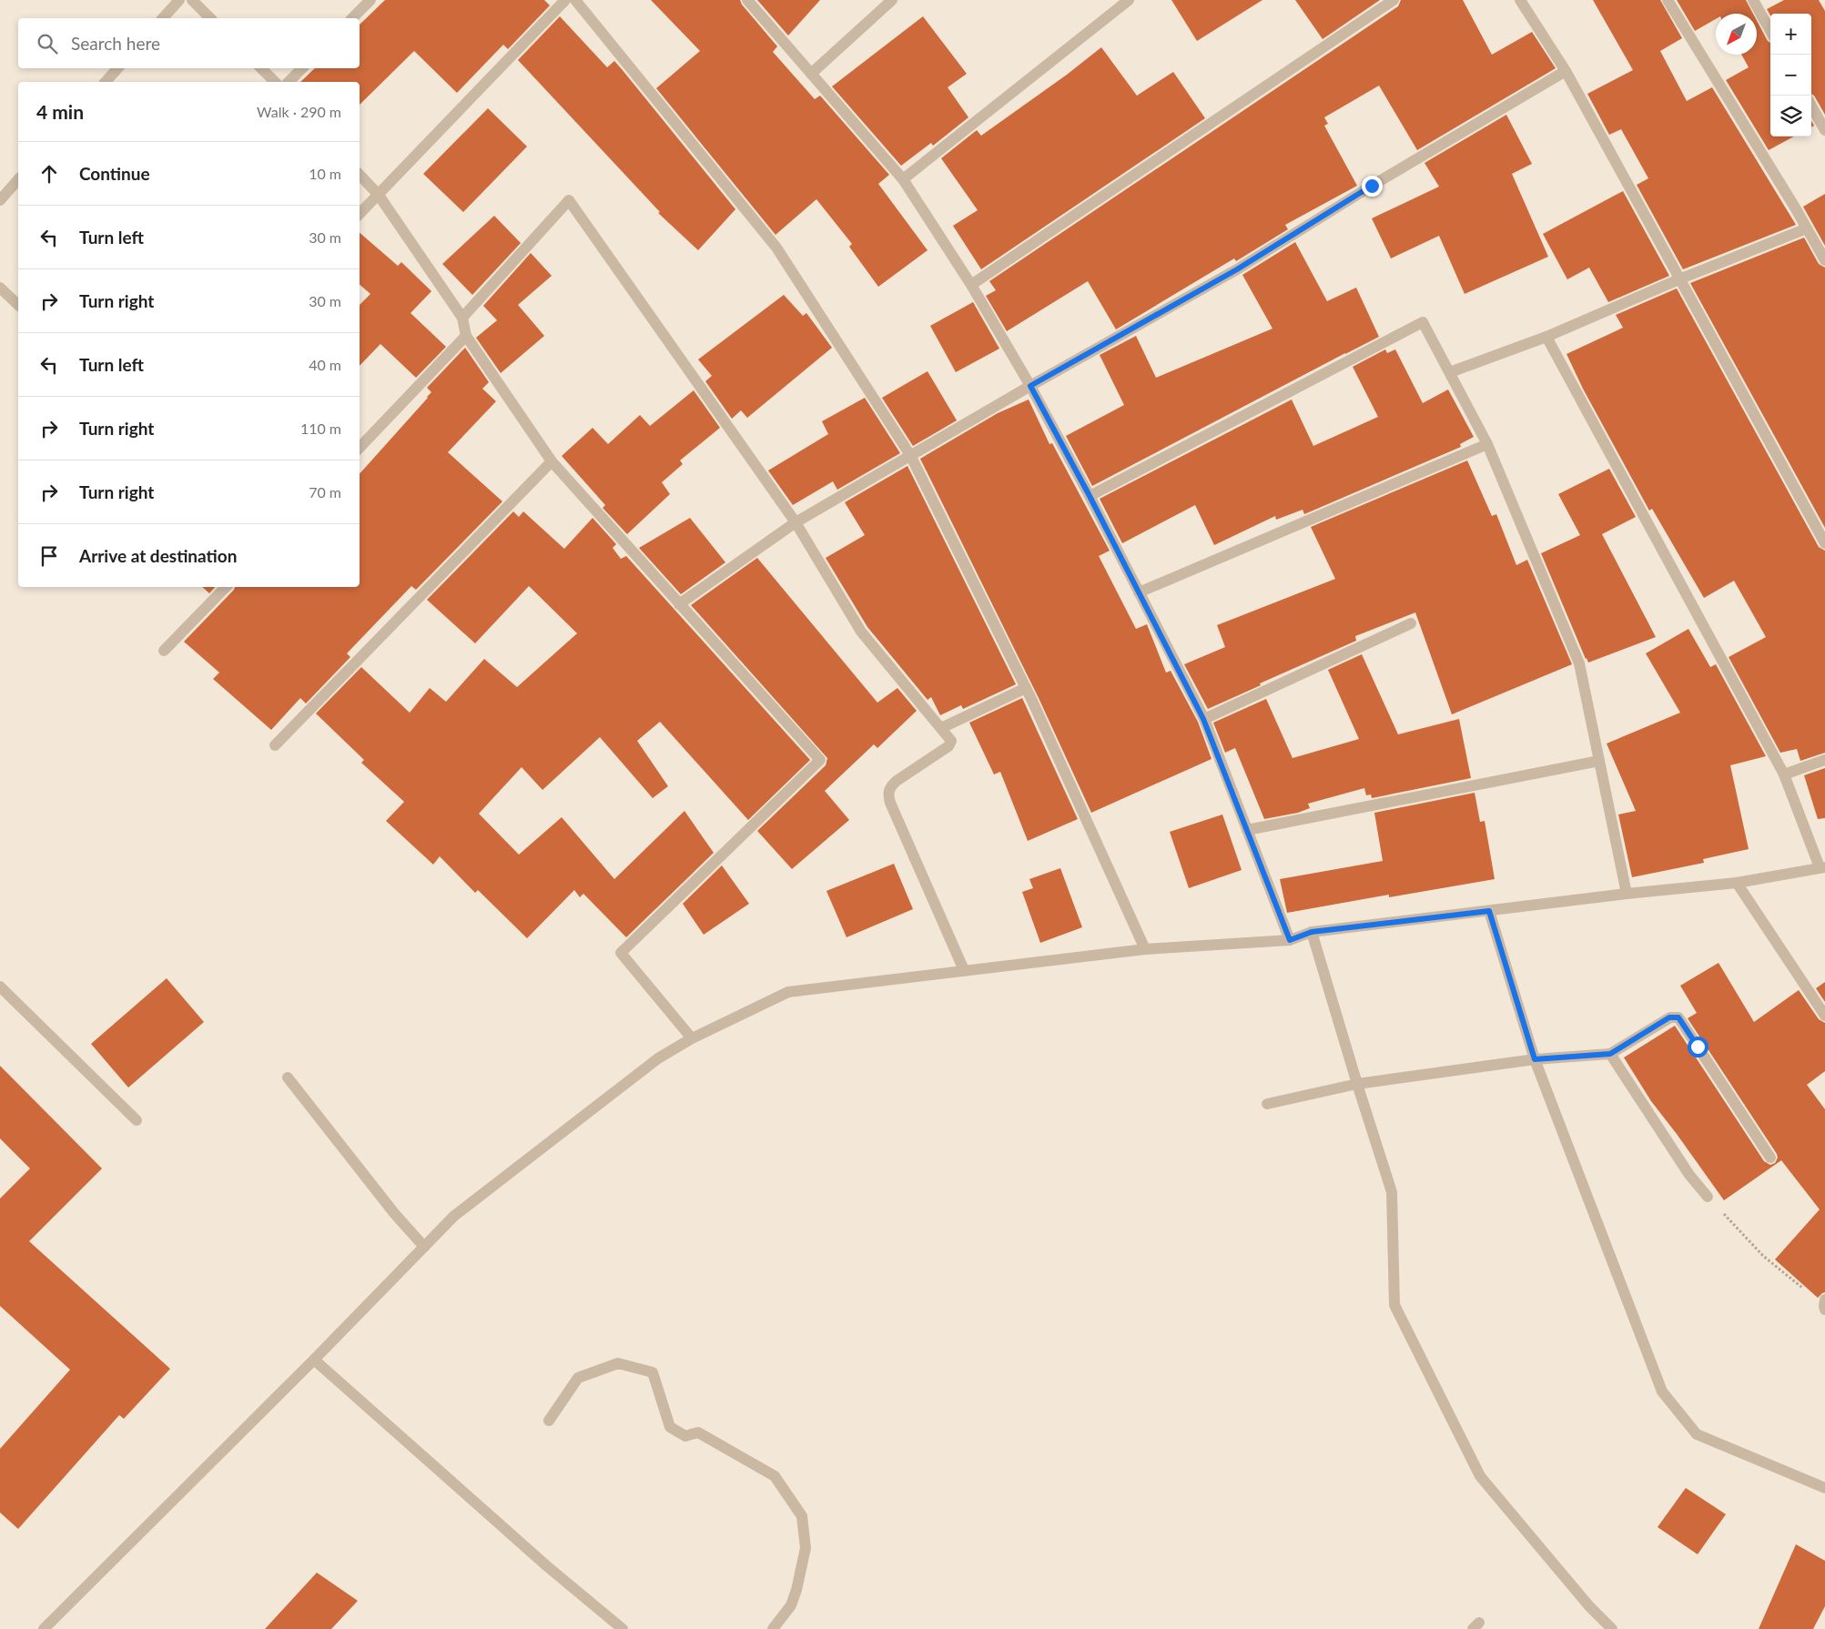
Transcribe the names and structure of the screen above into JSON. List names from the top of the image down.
{
  "north": "bottom left",
  "page": {
    "map_buttons": ["+", "−"],
    "search": "Search here",
    "heading": ["4 min", "Walk · 290 m"],
    "list": [
      ["Continue", "10 m"],
      ["Turn left", "30 m"],
      ["Turn right", "30 m"],
      ["Turn left", "40 m"],
      ["Turn right", "110 m"],
      ["Turn right", "70 m"],
      "Arrive at destination"
    ]
  }
}
